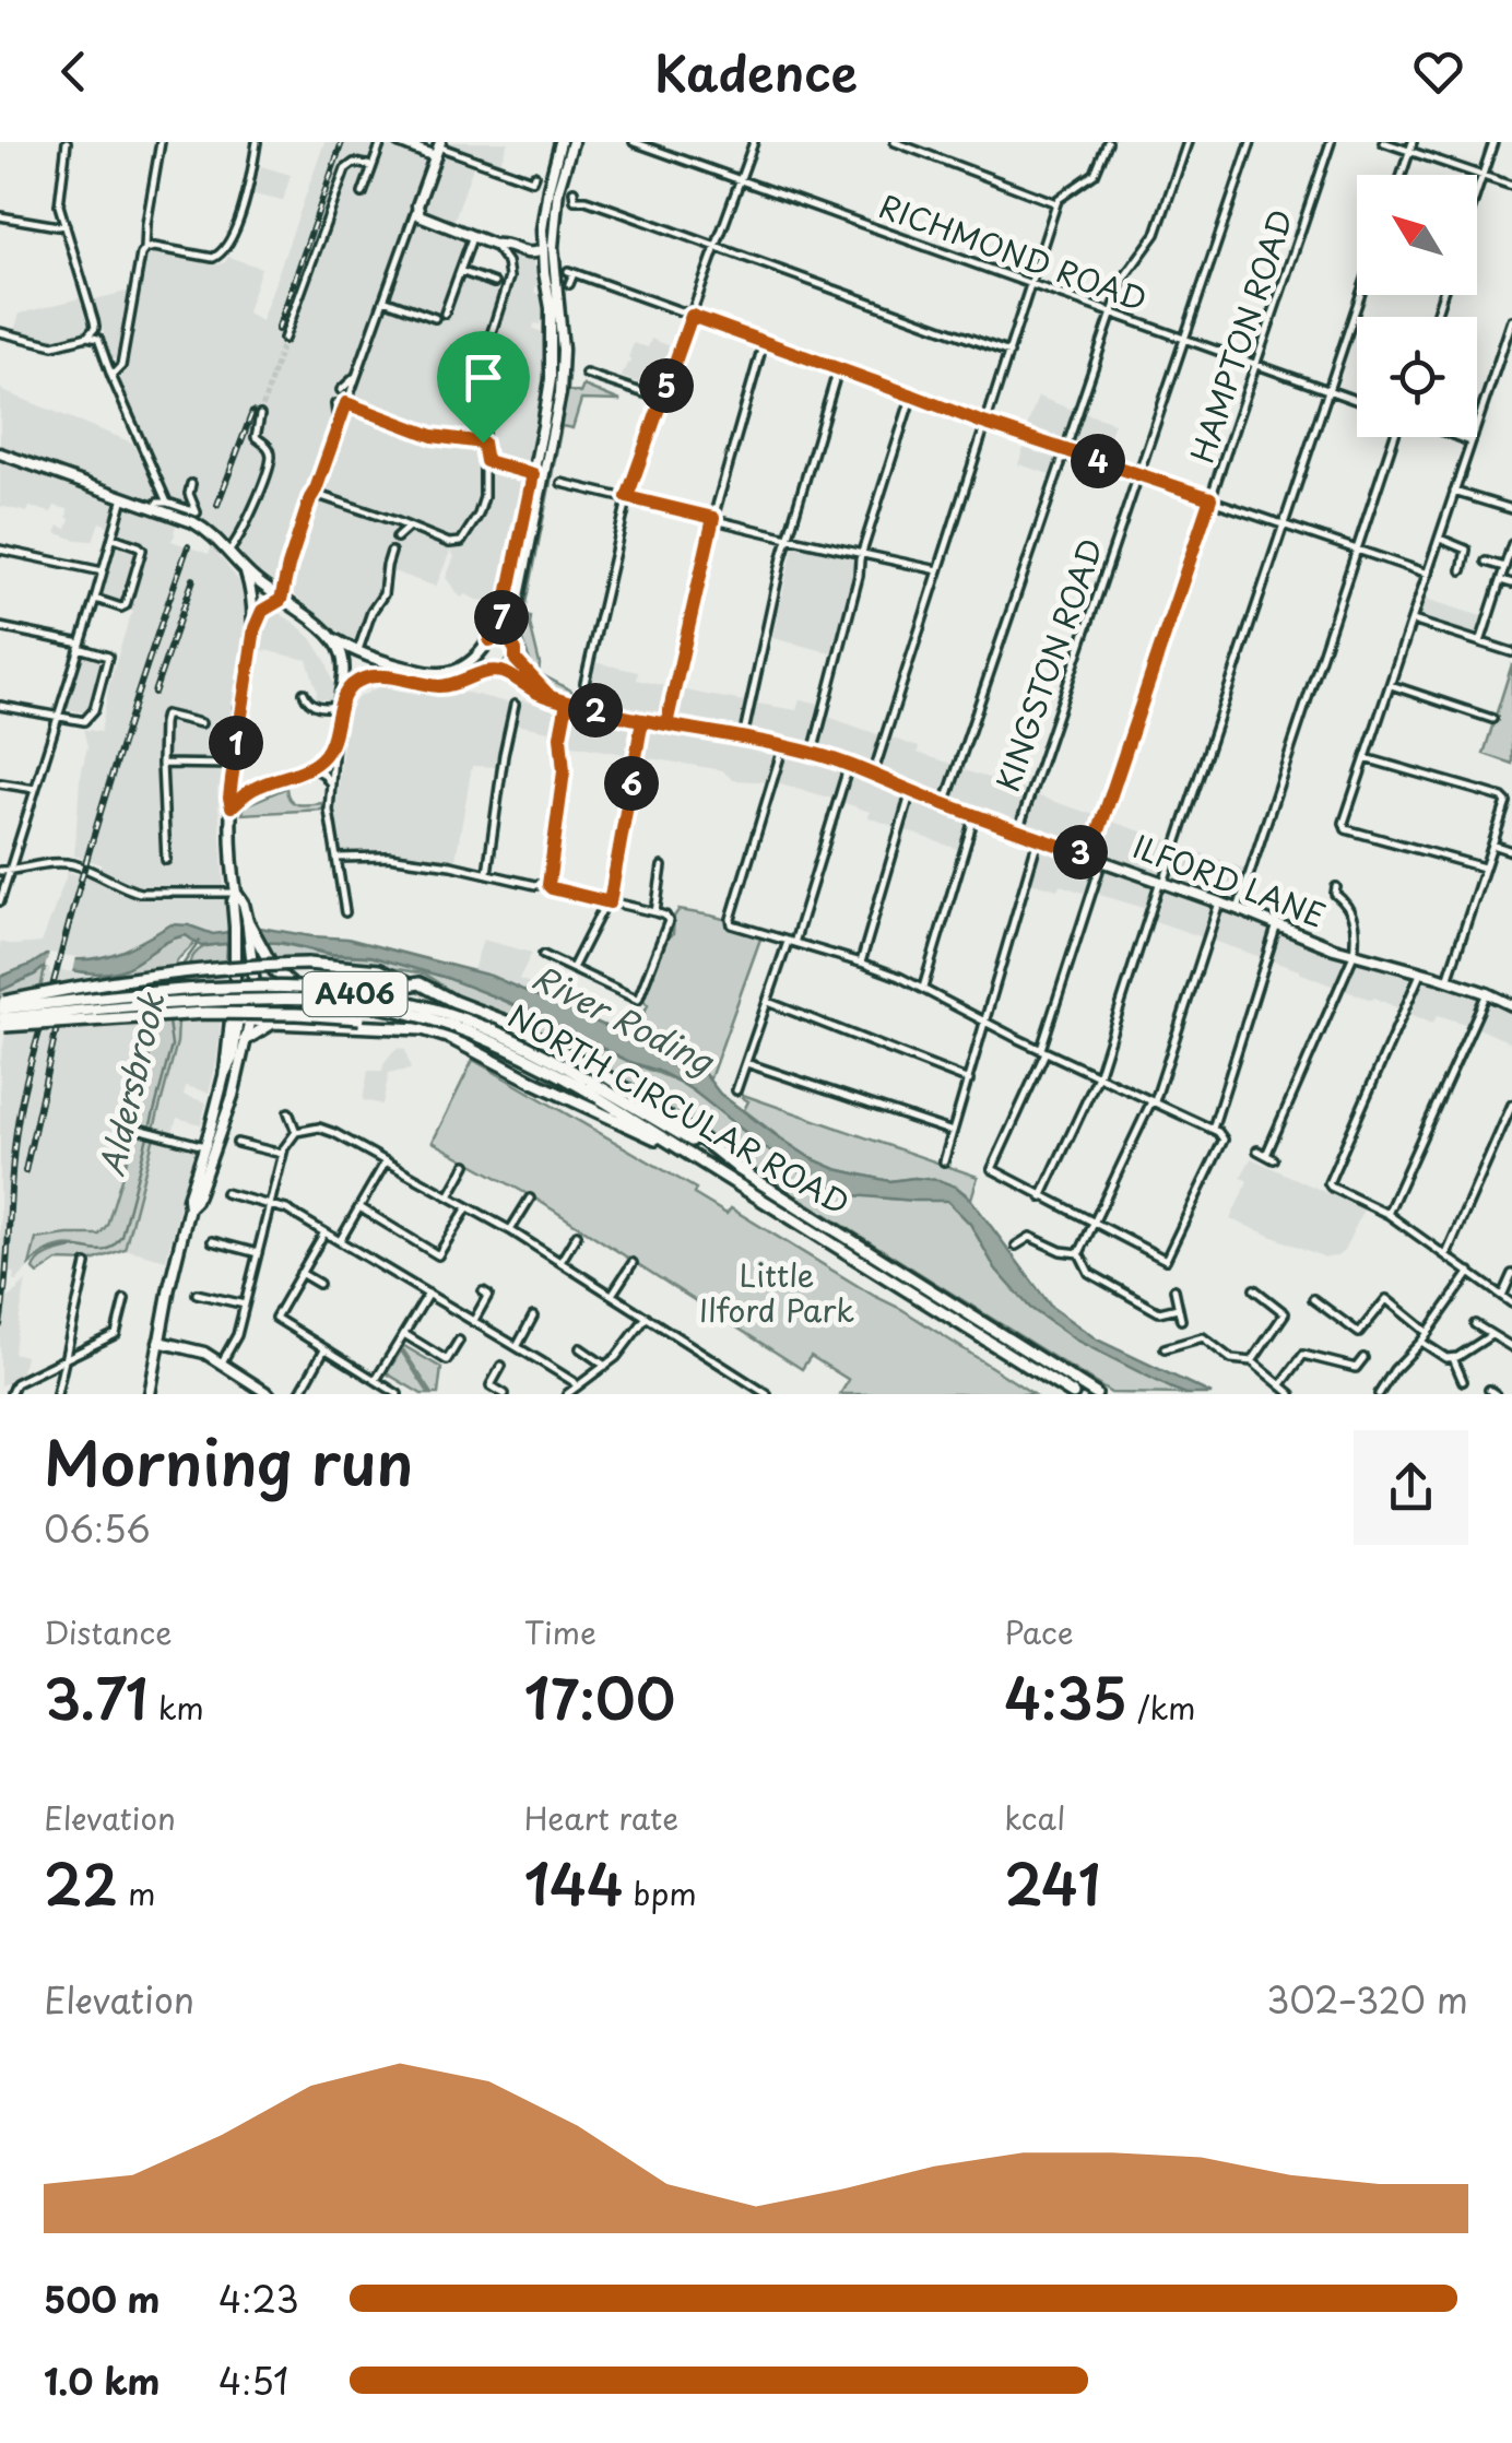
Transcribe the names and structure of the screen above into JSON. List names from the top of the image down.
{
  "streets": {
    "highway": ["A406", "NORTH CIRCULAR ROAD"],
    "main road": ["ILFORD LANE"],
    "street": ["RICHMOND ROAD", "HAMPTON ROAD", "KINGSTON ROAD"]
  },
  "crossings": [
    ["RICHMOND ROAD", "HAMPTON ROAD"],
    ["RICHMOND ROAD", "KINGSTON ROAD"],
    ["HAMPTON ROAD", "ILFORD LANE"],
    ["KINGSTON ROAD", "ILFORD LANE"],
    ["A406", "NORTH CIRCULAR ROAD"]
  ],
  "water": ["River Roding", "Aldersbrook"],
  "parks": ["Little Ilford Park"],
  "north": "top left",
  "page": {
    "header": "Kadence",
    "pins": [
      "5",
      "4",
      "7",
      "2",
      "1",
      "6",
      "3"
    ],
    "heading": ["Morning run", "06:56"],
    "stats": [
      ["Distance", "3.71 km"],
      ["Time", "17:00"],
      ["Pace", "4:35 /km"],
      ["Elevation", "22 m"],
      ["Heart rate", "144 bpm"],
      ["kcal", "241"]
    ],
    "chart": ["Elevation", "302–320 m"],
    "list": [
      {
        "name": "500 m",
        "note": "4:23"
      },
      {
        "name": "1.0 km",
        "note": "4:51"
      }
    ]
  }
}
